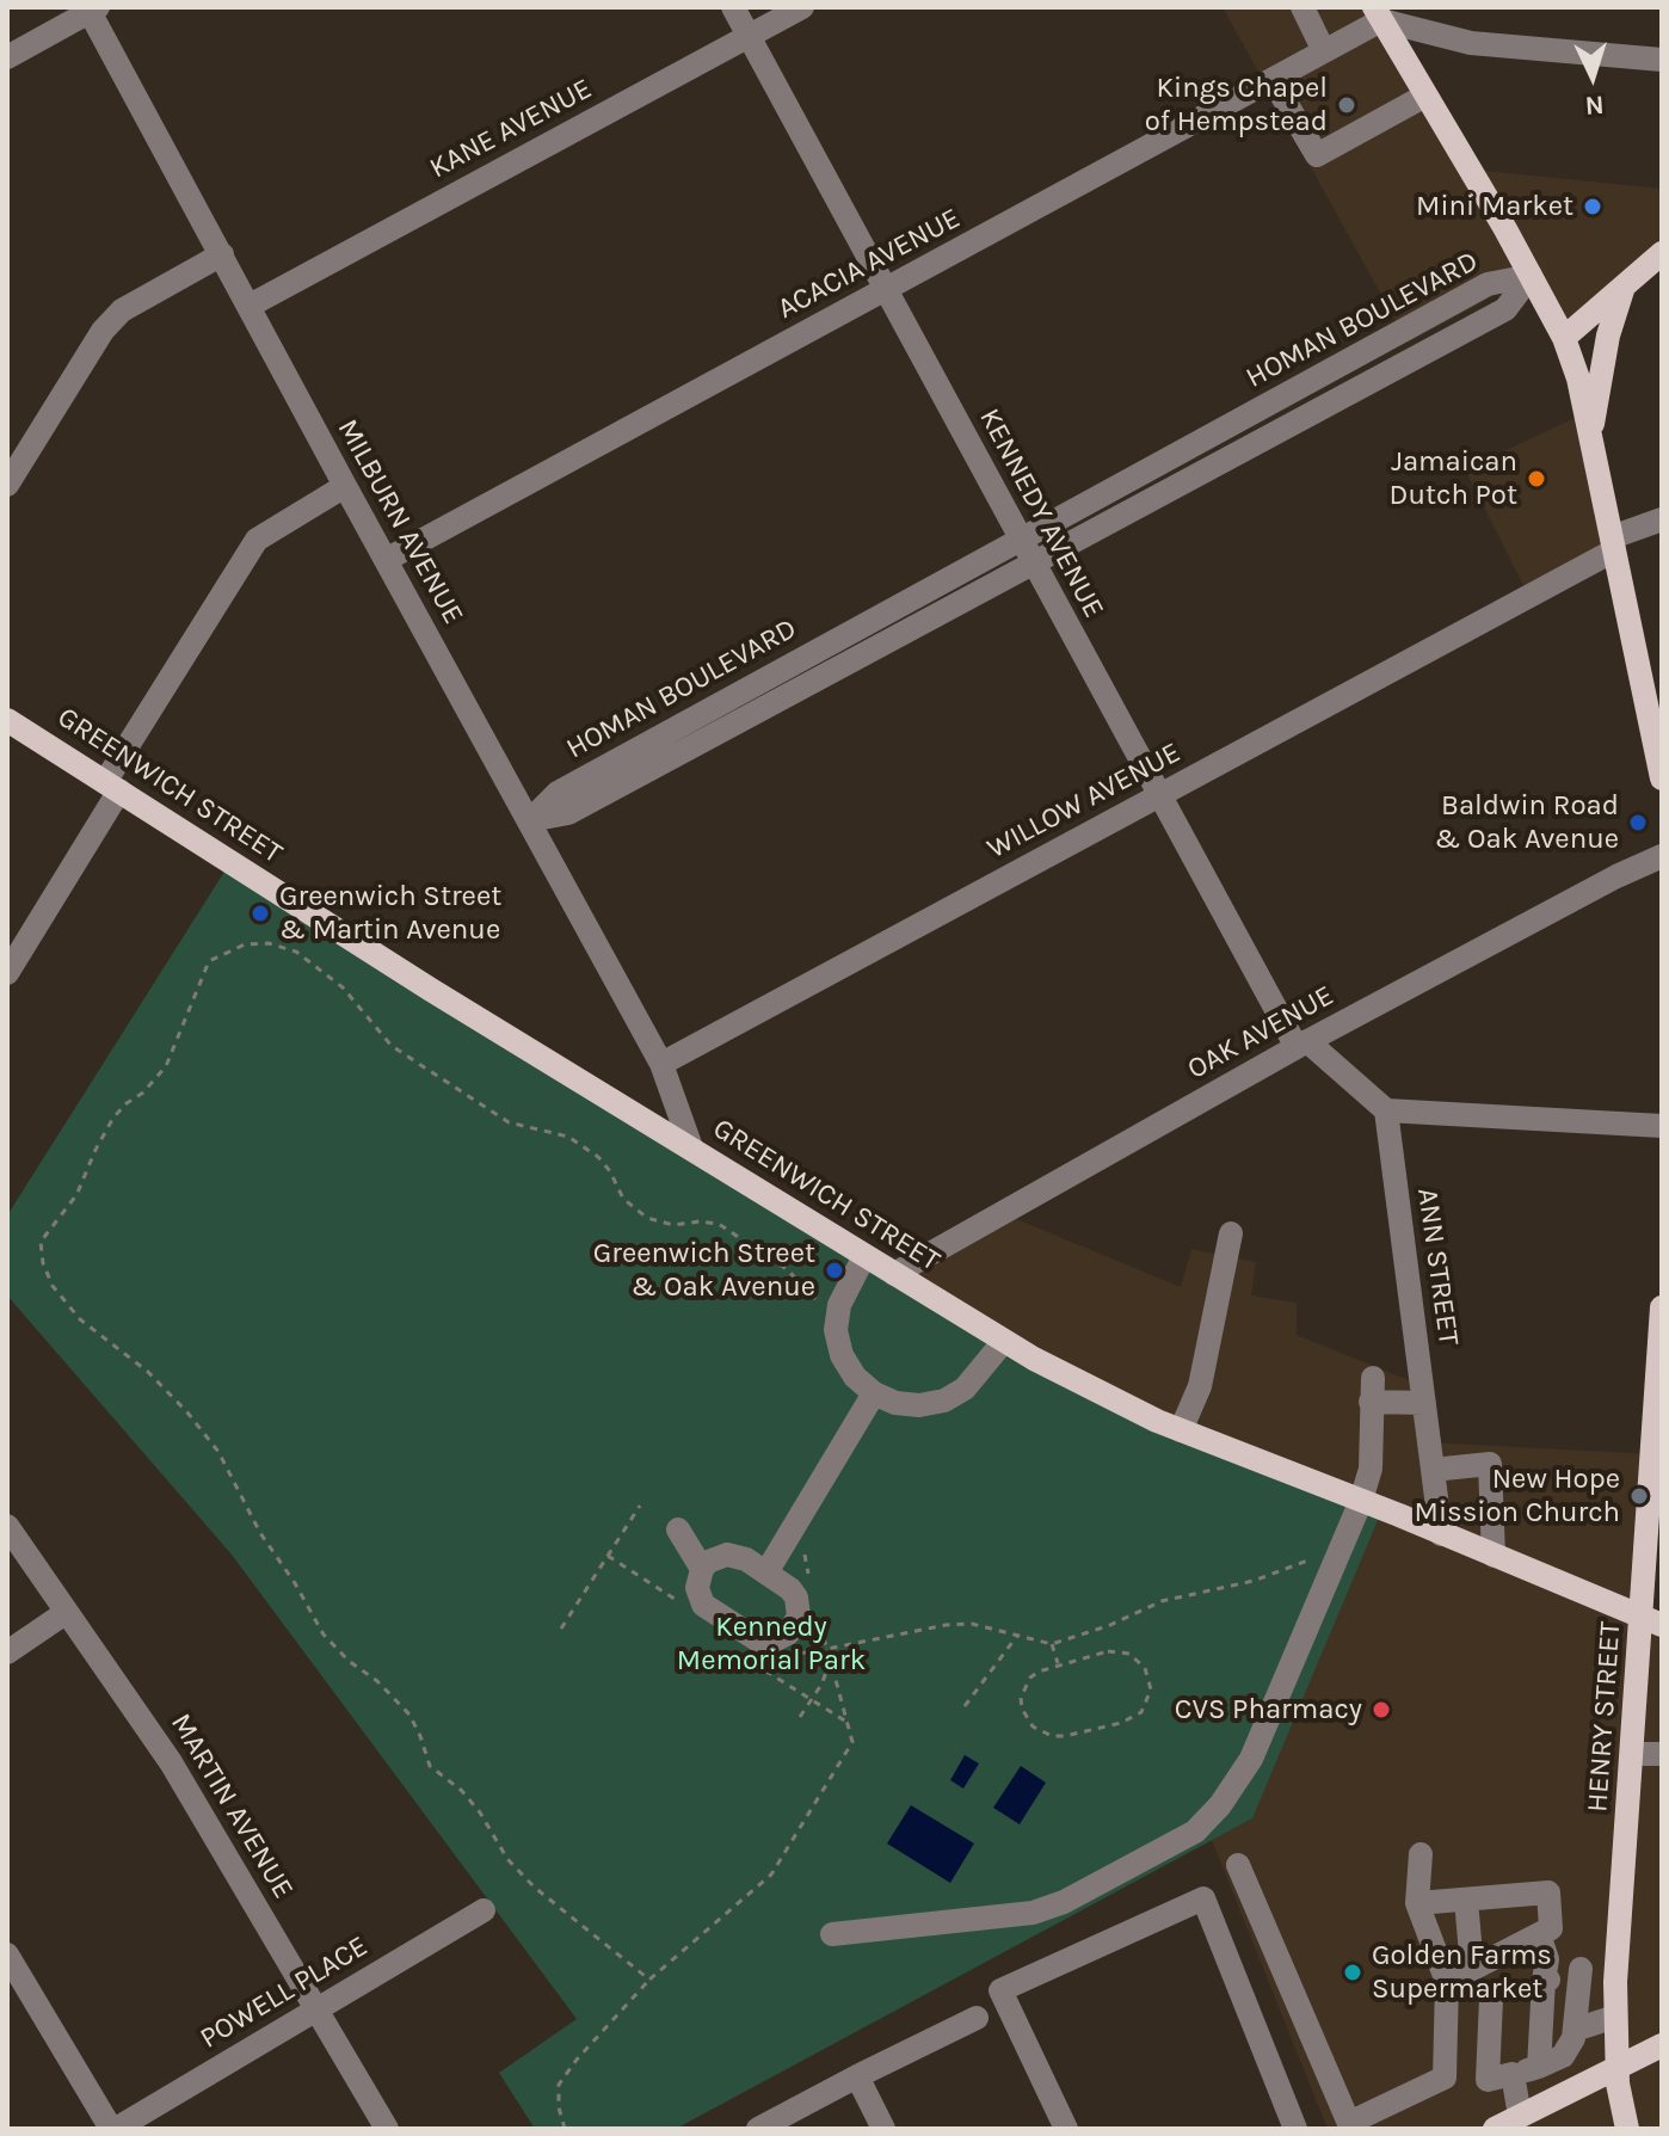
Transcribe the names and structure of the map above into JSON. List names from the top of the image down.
{
  "streets": {
    "main road": ["GREENWICH STREET", "HENRY STREET"],
    "street": [
      "KANE AVENUE",
      "ACACIA AVENUE",
      "HOMAN BOULEVARD",
      "KENNEDY AVENUE",
      "MILBURN AVENUE",
      "WILLOW AVENUE",
      "OAK AVENUE",
      "ANN STREET",
      "MARTIN AVENUE",
      "POWELL PLACE"
    ]
  },
  "crossings": [
    ["KANE AVENUE", "KENNEDY AVENUE"],
    ["KANE AVENUE", "MILBURN AVENUE"],
    ["ACACIA AVENUE", "KENNEDY AVENUE"],
    ["ACACIA AVENUE", "MILBURN AVENUE"],
    ["HOMAN BOULEVARD", "KENNEDY AVENUE"],
    ["HOMAN BOULEVARD", "MILBURN AVENUE"],
    ["KENNEDY AVENUE", "WILLOW AVENUE"],
    ["KENNEDY AVENUE", "OAK AVENUE"],
    ["MILBURN AVENUE", "WILLOW AVENUE"],
    ["GREENWICH STREET", "OAK AVENUE"],
    ["GREENWICH STREET", "ANN STREET"],
    ["GREENWICH STREET", "HENRY STREET"],
    ["MARTIN AVENUE", "POWELL PLACE"]
  ],
  "parks": ["Kennedy Memorial Park"],
  "places": [
    "Kings Chapel of Hempstead",
    "Mini Market",
    "Jamaican Dutch Pot",
    "Baldwin Road & Oak Avenue",
    "Greenwich Street & Martin Avenue",
    "Greenwich Street & Oak Avenue",
    "New Hope Mission Church",
    "CVS Pharmacy",
    "Golden Farms Supermarket"
  ],
  "north": "bottom"
}
